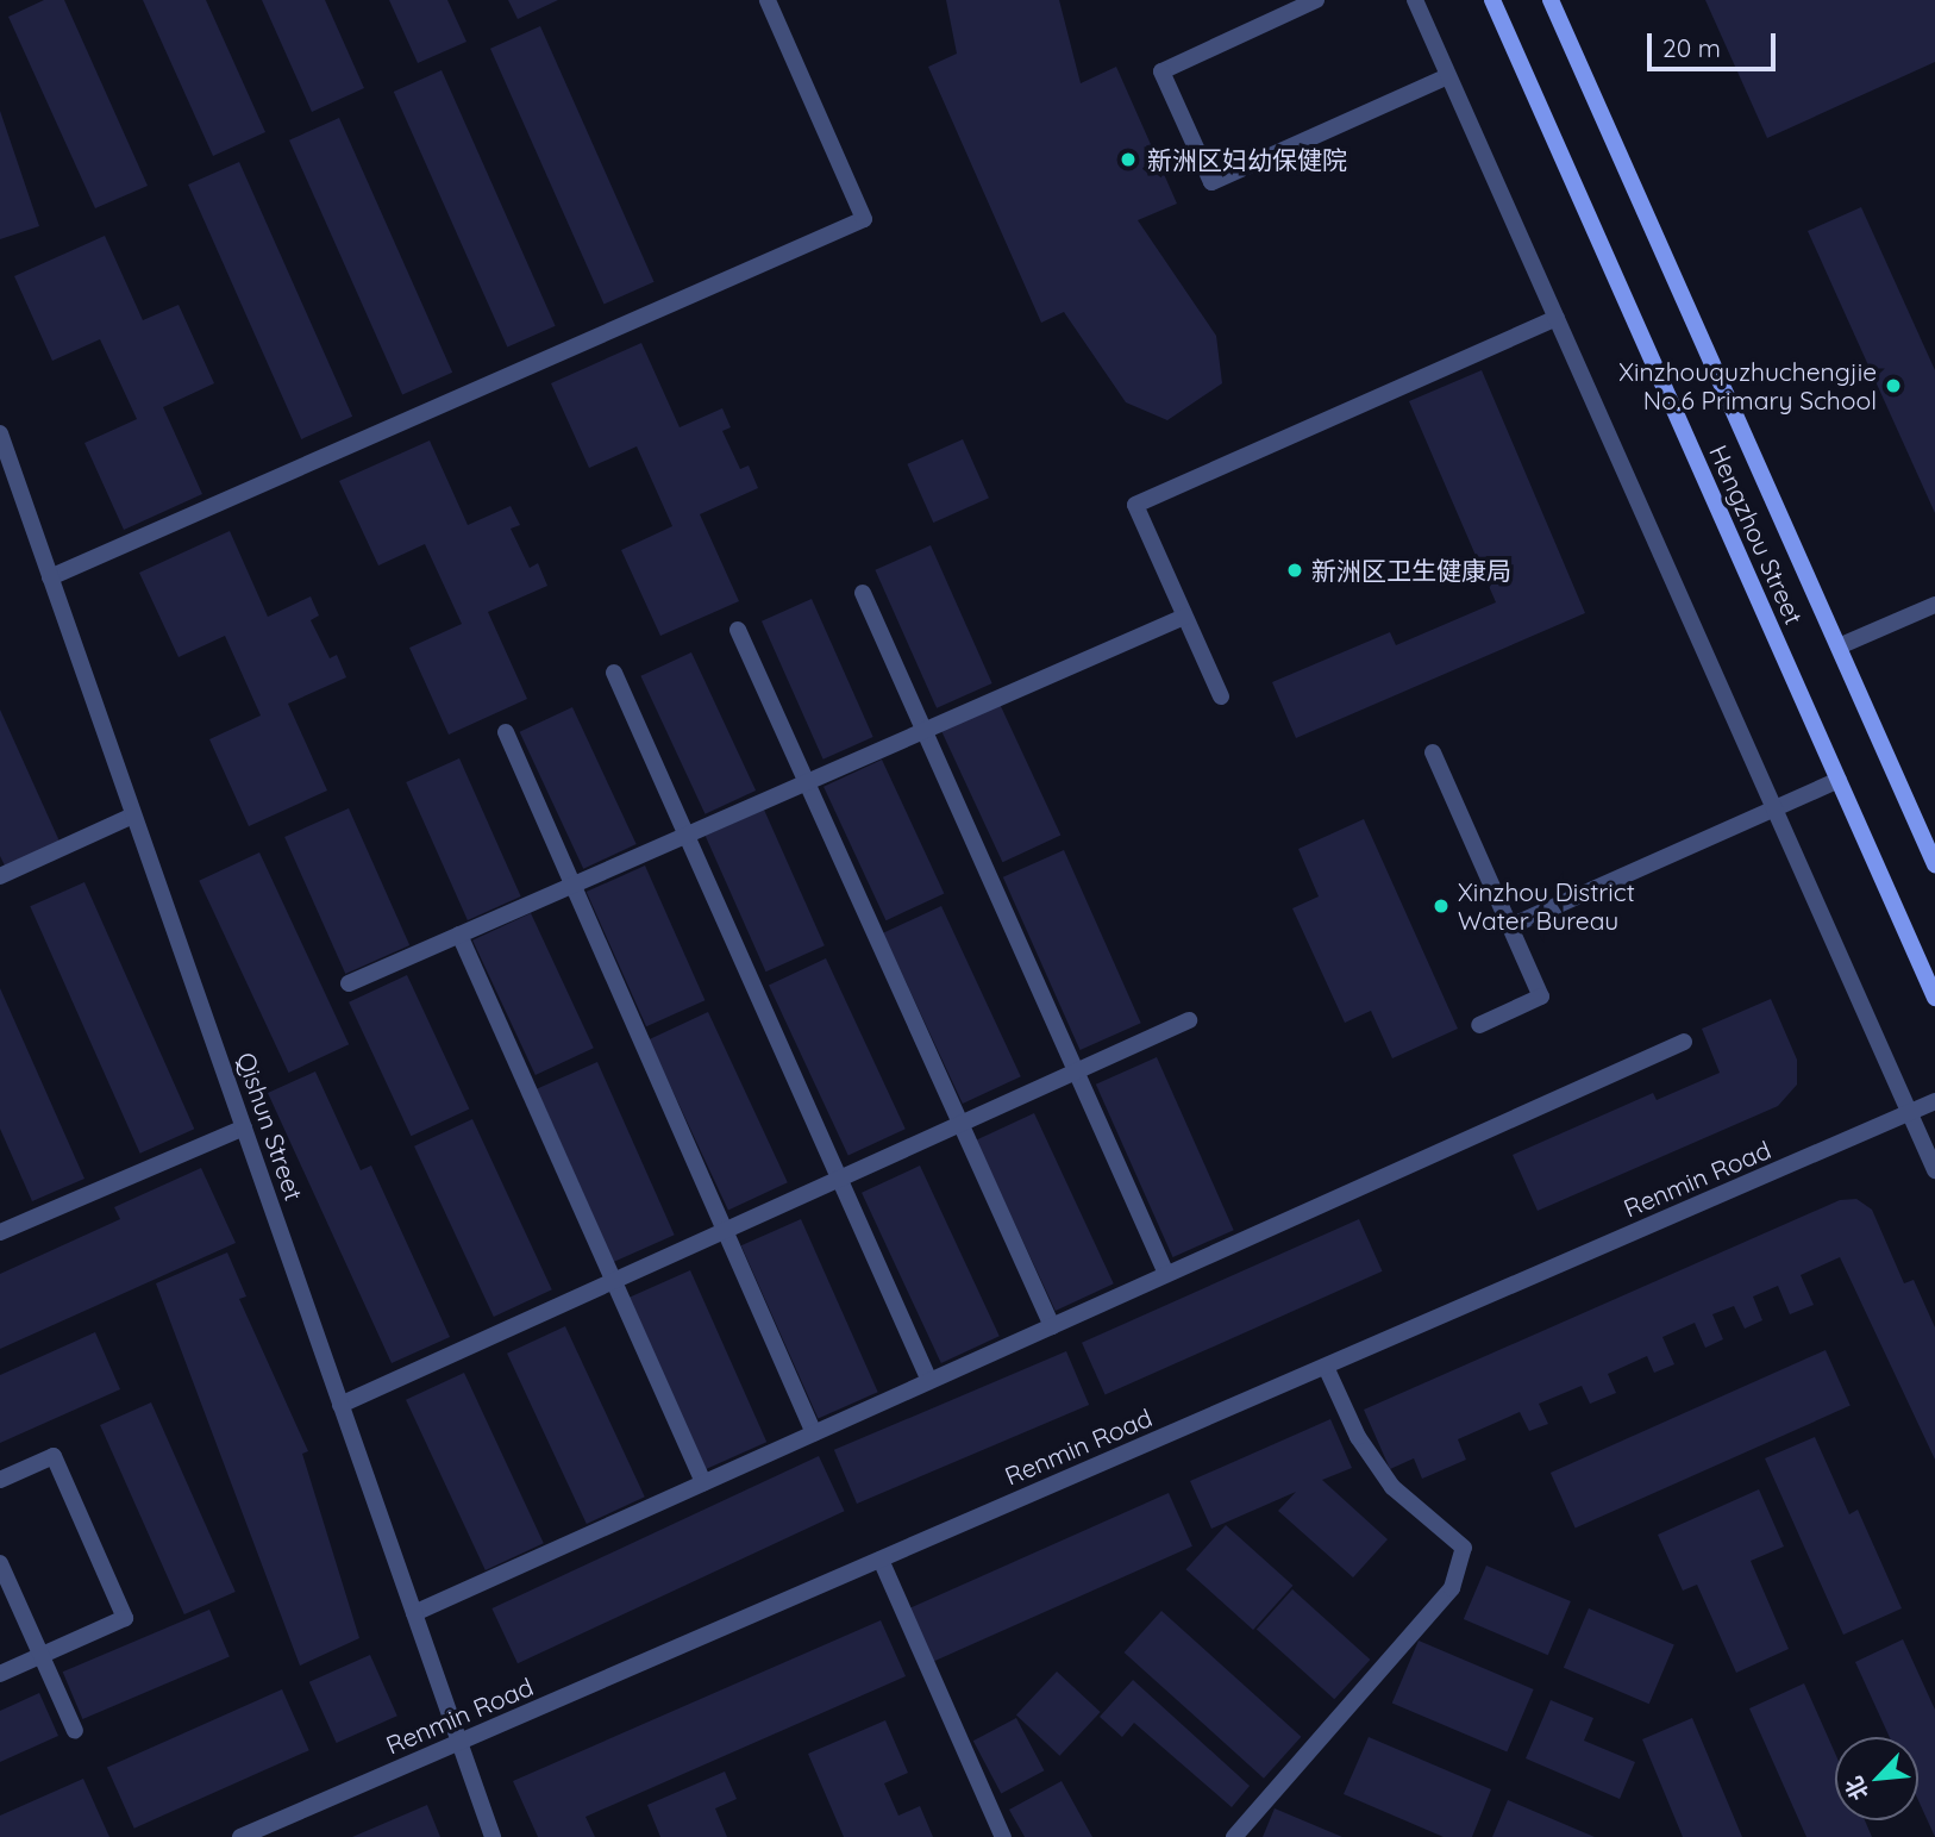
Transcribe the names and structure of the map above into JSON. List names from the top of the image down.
{
  "streets": {
    "main road": ["Hengzhou Street"],
    "street": ["Qishun Street", "Renmin Road"]
  },
  "crossings": [
    ["Qishun Street", "Renmin Road"]
  ],
  "places": [
    "新洲区妇幼保健院",
    "Xinzhouquzhuchengjie No.6 Primary School",
    "新洲区卫生健康局",
    "Xinzhou District Water Bureau"
  ],
  "scale_bar": "20 m",
  "north": "bottom left"
}
